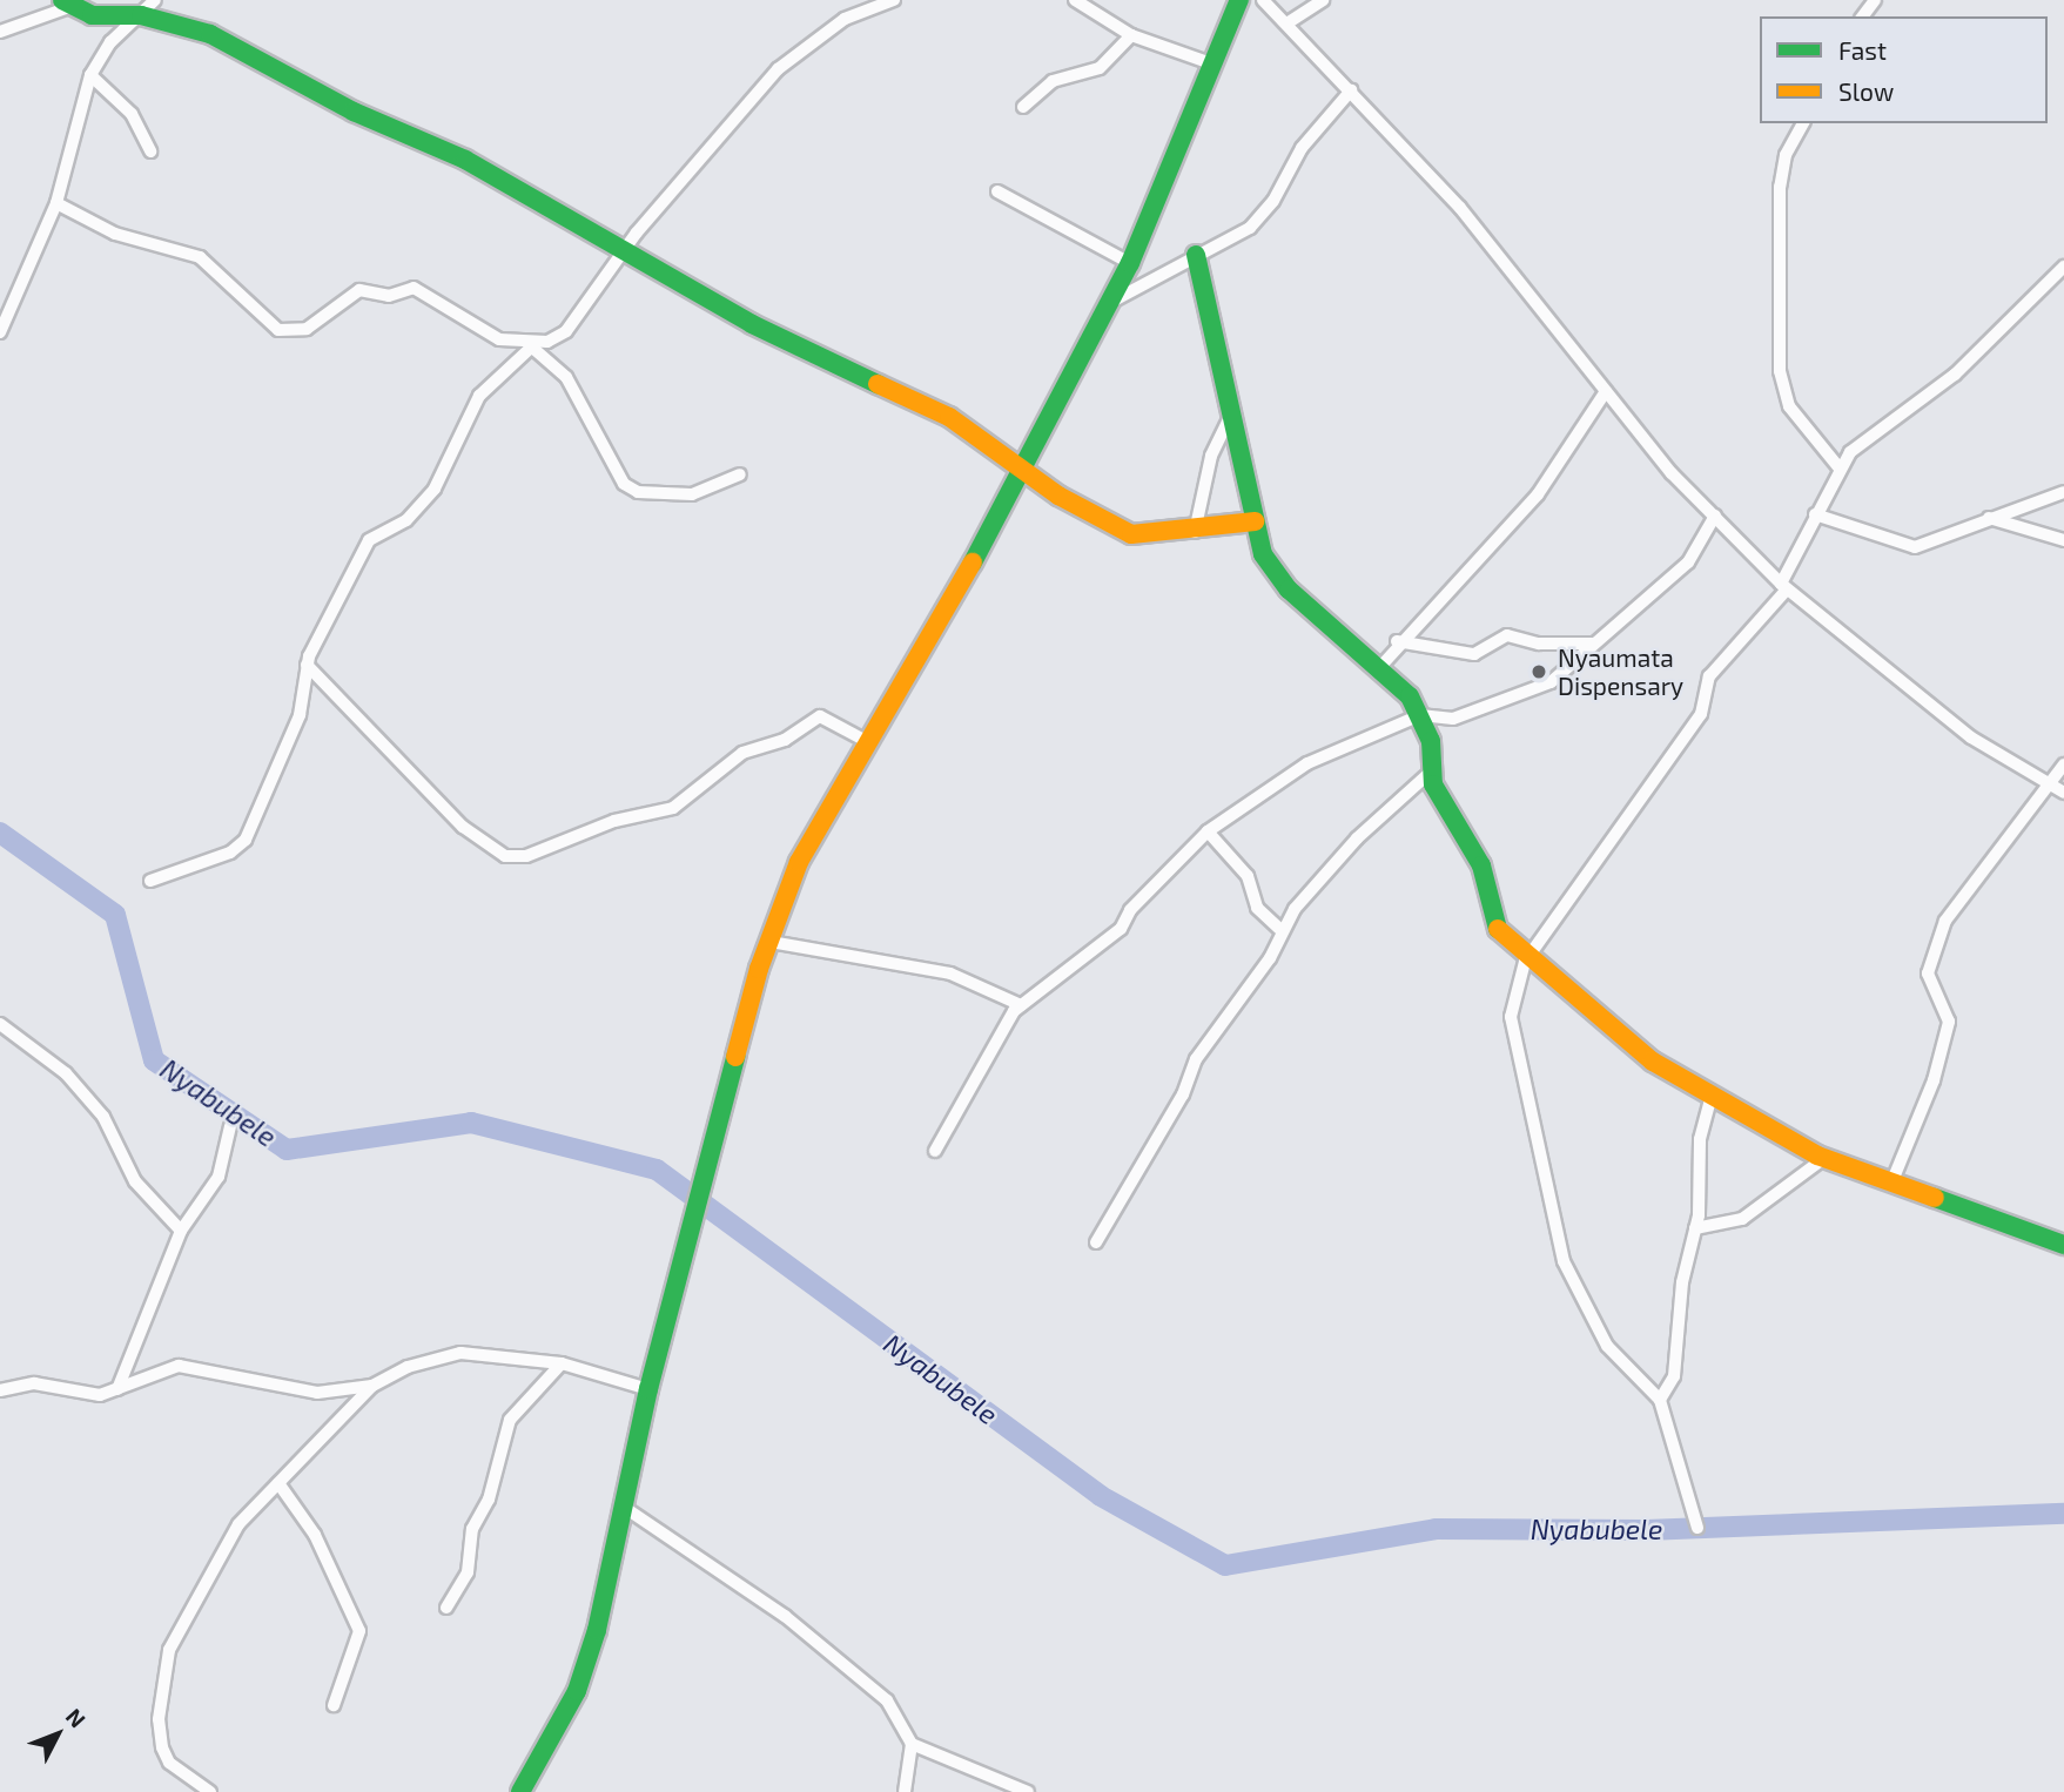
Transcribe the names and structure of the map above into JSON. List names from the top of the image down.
{
  "water": ["Nyabubele"],
  "places": ["Nyaumata Dispensary"],
  "legend": ["Fast", "Slow"],
  "north": "top right"
}
